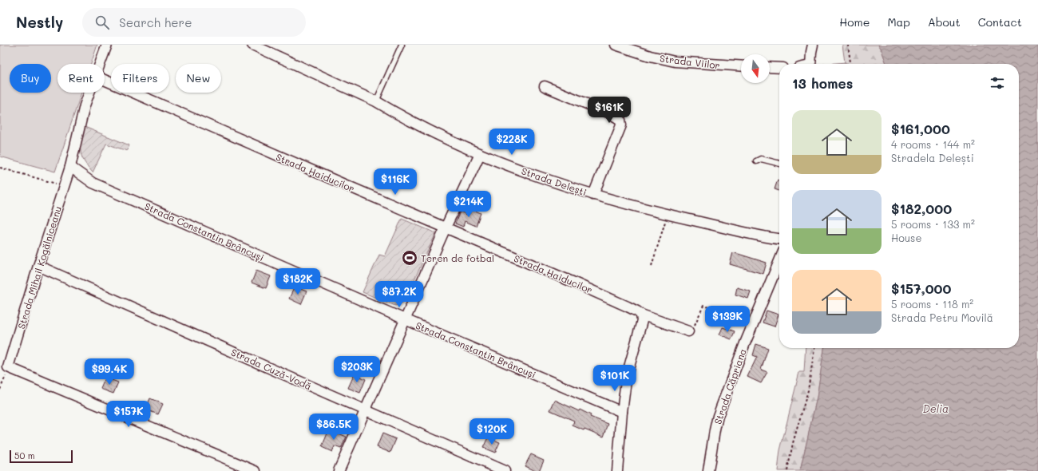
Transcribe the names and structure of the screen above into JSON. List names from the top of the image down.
{
  "streets": {
    "street": [
      "Strada Viilor",
      "Strada Haiducilor",
      "Strada Delești",
      "Strada Constantin Brâncuşi",
      "Strada Mihail Kogălniceanu",
      "Strada Cuză-Vodă",
      "Strada Căpriana"
    ]
  },
  "crossings": [
    ["Strada Constantin Brâncuşi", "Strada Mihail Kogălniceanu"],
    ["Strada Mihail Kogălniceanu", "Strada Cuză-Vodă"]
  ],
  "water": ["Delia"],
  "places": {
    "sports": ["Teren de fotbal"]
  },
  "scale_bar": "50 m",
  "north": "bottom",
  "page": {
    "header": "Nestly",
    "search": "Search here",
    "nav": [
      "Home",
      "Map",
      "About",
      "Contact"
    ],
    "chip": [
      "Buy",
      "Rent",
      "Filters",
      "New"
    ],
    "heading": "13 homes",
    "price": [
      "$161K",
      "$228K",
      "$116K",
      "$214K",
      "$182K",
      "$87.2K",
      "$139K",
      "$203K",
      "$99.4K",
      "$101K",
      "$157K",
      "$86.5K",
      "$120K"
    ],
    "list": [
      {
        "name": "$161,000",
        "note": "4 rooms · 144 m² · Stradela Delești"
      },
      {
        "name": "$182,000",
        "note": "5 rooms · 133 m² · House"
      },
      {
        "name": "$157,000",
        "note": "5 rooms · 118 m² · Strada Petru Movilă"
      }
    ],
    "scale": "50 m"
  }
}
